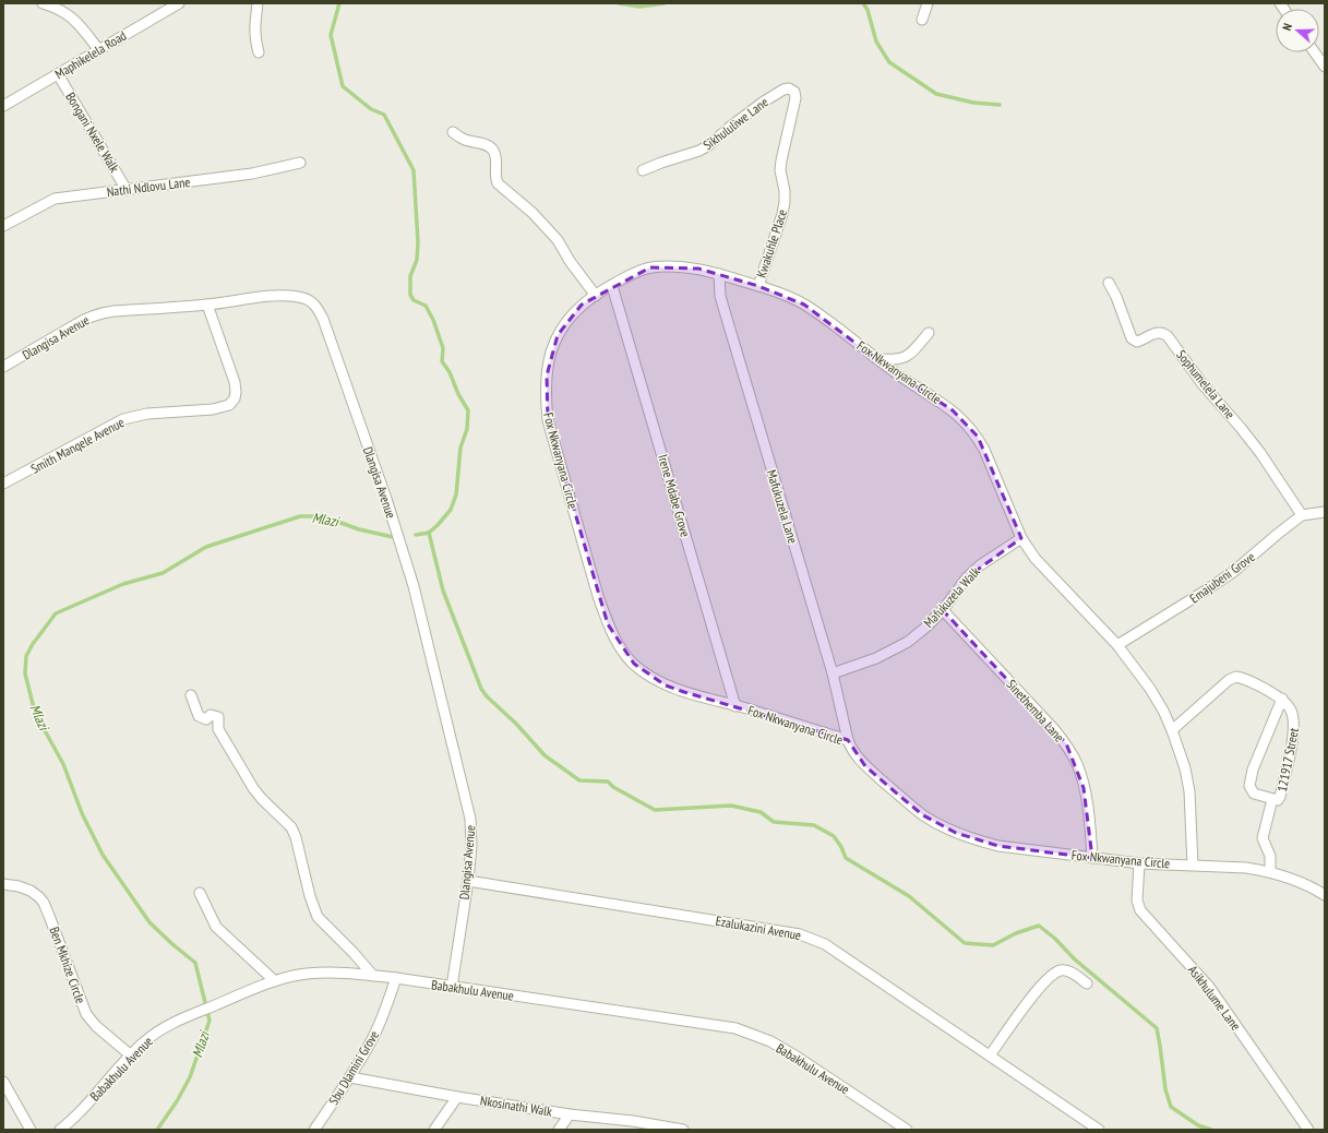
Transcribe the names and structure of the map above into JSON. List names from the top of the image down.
{
  "streets": {
    "street": [
      "Maphikelela Road",
      "Sikhululiwe Lane",
      "Bongani Nxele Walk",
      "Nathi Ndlovu Lane",
      "Kwakuhle Place",
      "Dlangisa Avenue",
      "Fox Nkwanyana Circle",
      "Sophumelela Lane",
      "Smith Manqele Avenue",
      "Irene Mdabe Grove",
      "Mafukuzela Lane",
      "Emajubeni Grove",
      "Mafukuzela Walk",
      "Sinethemba Lane",
      "121917 Street",
      "Ezalukazini Avenue",
      "Ben Mkhize Circle",
      "Babakhulu Avenue",
      "Asikhulume Lane",
      "Sbu Dlamini Grove",
      "Nkosinathi Walk"
    ]
  },
  "crossings": [
    ["Maphikelela Road", "Bongani Nxele Walk"],
    ["Sikhululiwe Lane", "Kwakuhle Place"],
    ["Bongani Nxele Walk", "Nathi Ndlovu Lane"],
    ["Kwakuhle Place", "Fox Nkwanyana Circle"],
    ["Dlangisa Avenue", "Smith Manqele Avenue"],
    ["Dlangisa Avenue", "Ezalukazini Avenue"],
    ["Dlangisa Avenue", "Babakhulu Avenue"],
    ["Fox Nkwanyana Circle", "Irene Mdabe Grove"],
    ["Fox Nkwanyana Circle", "Mafukuzela Lane"],
    ["Fox Nkwanyana Circle", "Emajubeni Grove"],
    ["Fox Nkwanyana Circle", "Mafukuzela Walk"],
    ["Fox Nkwanyana Circle", "Sinethemba Lane"],
    ["Fox Nkwanyana Circle", "121917 Street"],
    ["Fox Nkwanyana Circle", "Asikhulume Lane"],
    ["Sophumelela Lane", "Emajubeni Grove"],
    ["Mafukuzela Lane", "Mafukuzela Walk"],
    ["Mafukuzela Walk", "Sinethemba Lane"],
    ["Ben Mkhize Circle", "Babakhulu Avenue"],
    ["Babakhulu Avenue", "Sbu Dlamini Grove"],
    ["Sbu Dlamini Grove", "Nkosinathi Walk"]
  ],
  "water": ["Mlazi"],
  "north": "left"
}
